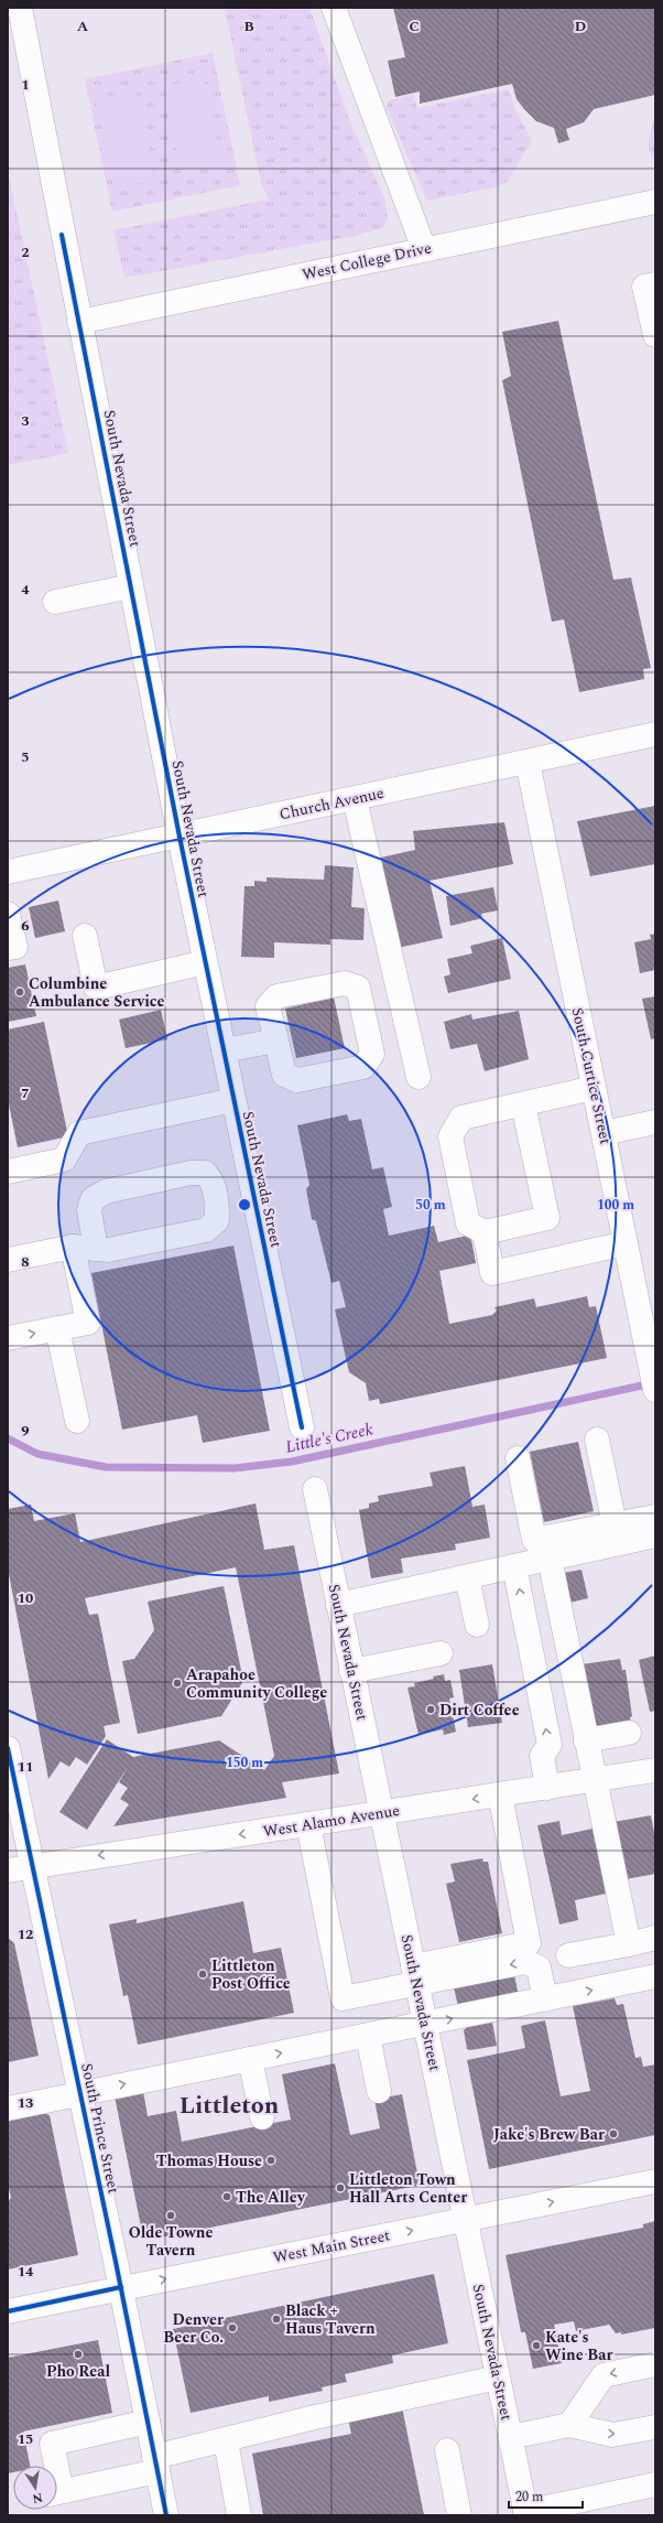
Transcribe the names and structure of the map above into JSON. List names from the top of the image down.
{
  "streets": {
    "street": [
      "West College Drive",
      "South Nevada Street",
      "Church Avenue",
      "South Curtice Street",
      "West Alamo Avenue",
      "South Prince Street",
      "West Main Street"
    ]
  },
  "crossings": [
    ["West College Drive", "South Nevada Street"],
    ["South Nevada Street", "Church Avenue"],
    ["South Nevada Street", "West Alamo Avenue"],
    ["South Nevada Street", "West Main Street"],
    ["Church Avenue", "South Curtice Street"],
    ["West Alamo Avenue", "South Prince Street"],
    ["South Prince Street", "West Main Street"]
  ],
  "districts": ["Littleton"],
  "water": ["Little's Creek"],
  "places": [
    "Columbine Ambulance Service",
    "Arapahoe Community College",
    "Dirt Coffee",
    "Littleton Post Office",
    "Jake's Brew Bar",
    "Thomas House",
    "Littleton Town Hall Arts Center",
    "The Alley",
    "Olde Towne Tavern",
    "Black + Haus Tavern",
    "Denver Beer Co.",
    "Kate's Wine Bar",
    "Pho Real"
  ],
  "scale_bar": "20 m",
  "north": "bottom",
  "grid": {
    "columns": [
      "A",
      "B",
      "C",
      "D"
    ],
    "rows": [
      "1",
      "2",
      "3",
      "4",
      "5",
      "6",
      "7",
      "8",
      "9",
      "10",
      "11",
      "12",
      "13",
      "14",
      "15"
    ]
  },
  "rings": ["50 m", "100 m", "150 m"]
}
